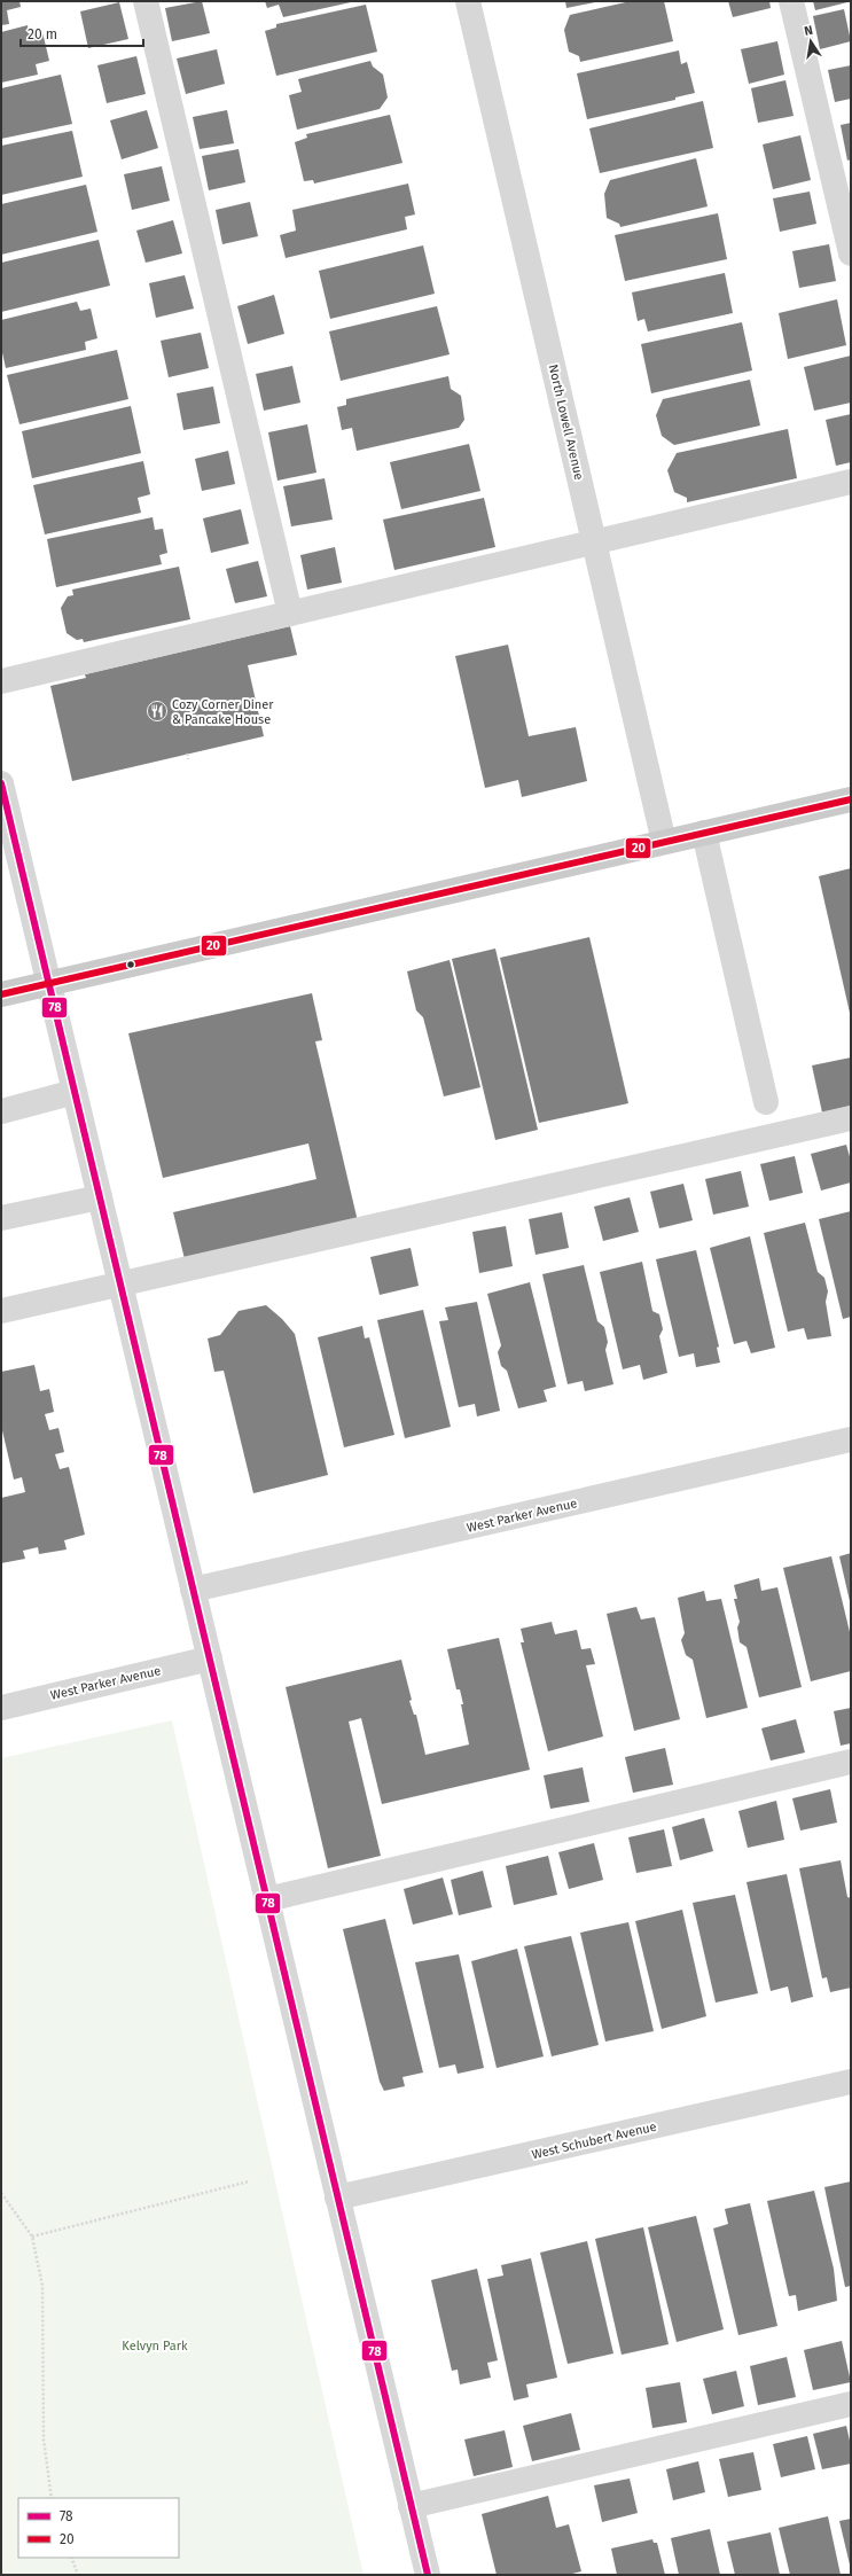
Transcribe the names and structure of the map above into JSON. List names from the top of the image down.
{
  "streets": {
    "street": ["North Lowell Avenue", "West Parker Avenue", "West Schubert Avenue"]
  },
  "parks": ["Kelvyn Park"],
  "places": {
    "restaurant": ["Cozy Corner Diner & Pancake House"]
  },
  "lines": ["transit line 78", "transit line 20"],
  "legend": ["78", "20"],
  "scale_bar": "20 m",
  "north": "top"
}
